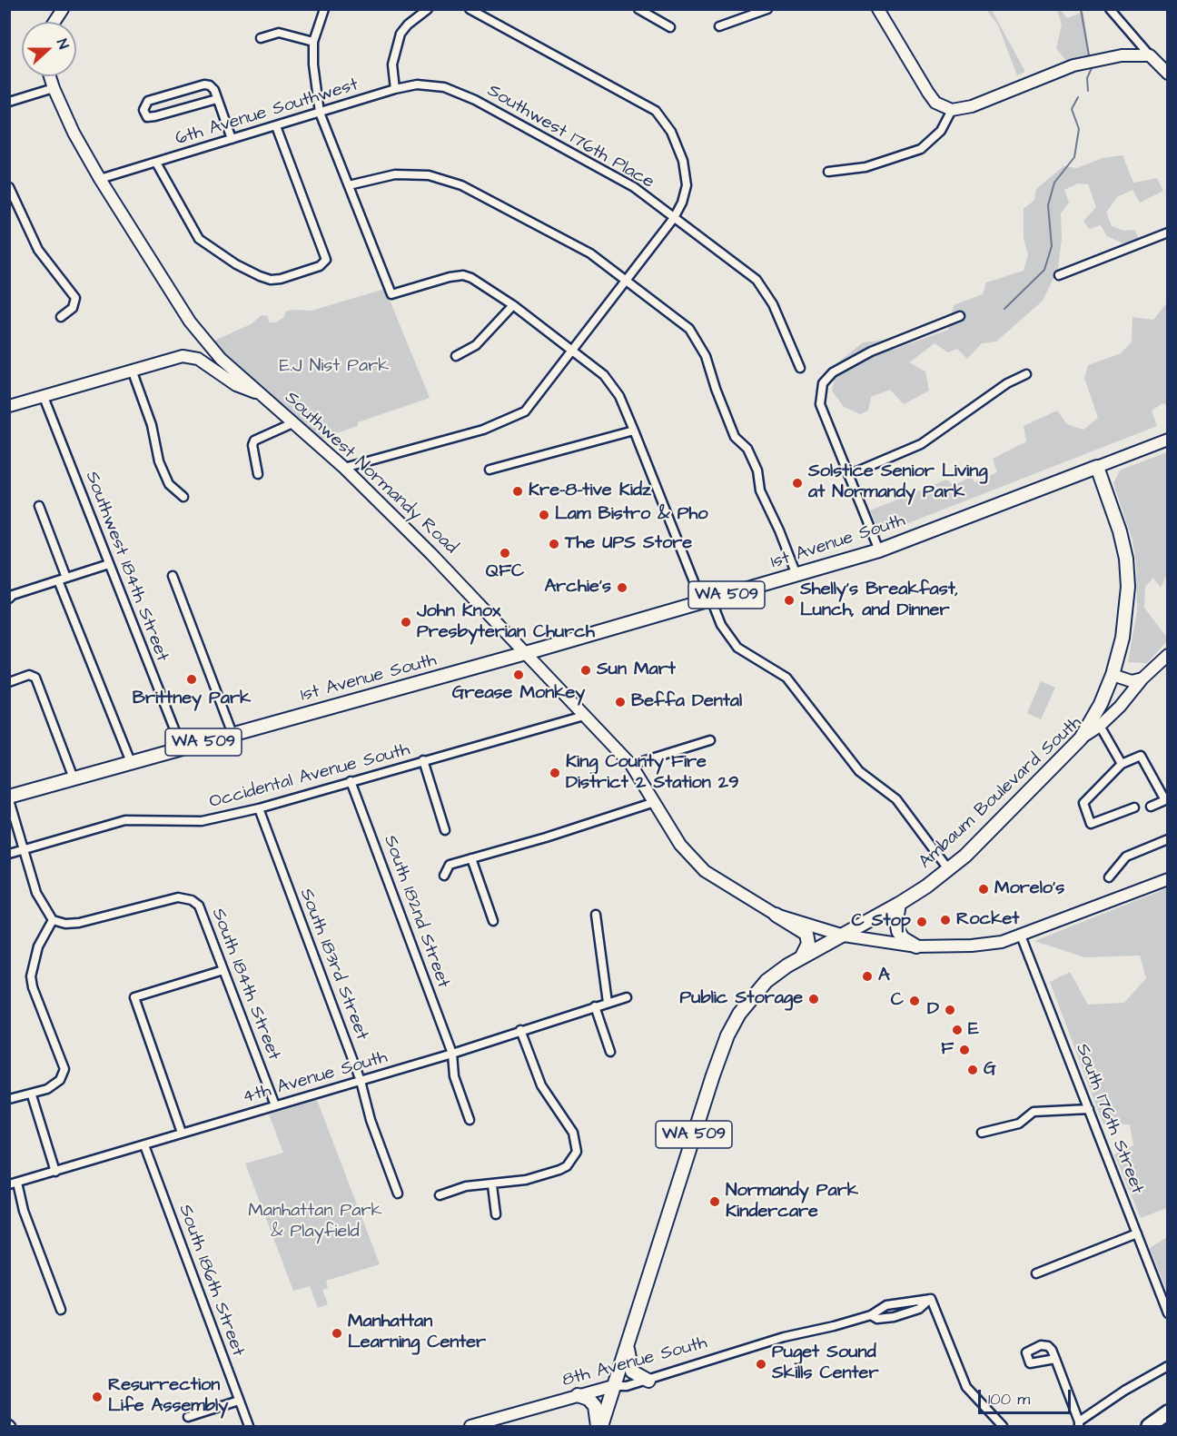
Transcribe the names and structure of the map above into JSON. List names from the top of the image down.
{
  "streets": {
    "main road": ["1st Avenue South", "WA 509", "Ambaum Boulevard South"],
    "street": [
      "6th Avenue Southwest",
      "Southwest 176th Place",
      "Southwest Normandy Road",
      "Southwest 184th Street",
      "Occidental Avenue South",
      "South 182nd Street",
      "South 183rd Street",
      "South 184th Street",
      "4th Avenue South",
      "South 176th Street",
      "South 186th Street",
      "8th Avenue South"
    ]
  },
  "crossings": [
    ["6th Avenue Southwest", "Southwest 176th Place"],
    ["6th Avenue Southwest", "Southwest Normandy Road"],
    ["Southwest Normandy Road", "1st Avenue South"],
    ["Southwest Normandy Road", "WA 509"],
    ["Southwest Normandy Road", "Occidental Avenue South"],
    ["Southwest Normandy Road", "Ambaum Boulevard South"],
    ["Southwest Normandy Road", "South 176th Street"],
    ["1st Avenue South", "Southwest 184th Street"],
    ["1st Avenue South", "WA 509"],
    ["WA 509", "Ambaum Boulevard South"],
    ["WA 509", "8th Avenue South"],
    ["Occidental Avenue South", "South 182nd Street"],
    ["Occidental Avenue South", "South 183rd Street"],
    ["South 182nd Street", "4th Avenue South"],
    ["South 183rd Street", "4th Avenue South"],
    ["South 184th Street", "4th Avenue South"],
    ["4th Avenue South", "South 186th Street"]
  ],
  "parks": ["E.J Nist Park", "Manhattan Park & Playfield"],
  "places": [
    "Solstice Senior Living at Normandy Park",
    "Kre-8-tive Kidz",
    "Lam Bistro & Pho",
    "The UPS Store",
    "QFC",
    "Archie's",
    "Shelly's Breakfast, Lunch, and Dinner",
    "John Knox Presbyterian Church",
    "Sun Mart",
    "Grease Monkey",
    "Brittney Park",
    "Beffa Dental",
    "King County Fire District 2 Station 29",
    "Morelo's",
    "Rocket",
    "C Stop",
    "A",
    "Public Storage",
    "C",
    "D",
    "E",
    "F",
    "G",
    "Normandy Park Kindercare",
    "Manhattan Learning Center",
    "Puget Sound Skills Center",
    "Resurrection Life Assembly"
  ],
  "scale_bar": "100 m",
  "north": "right"
}
